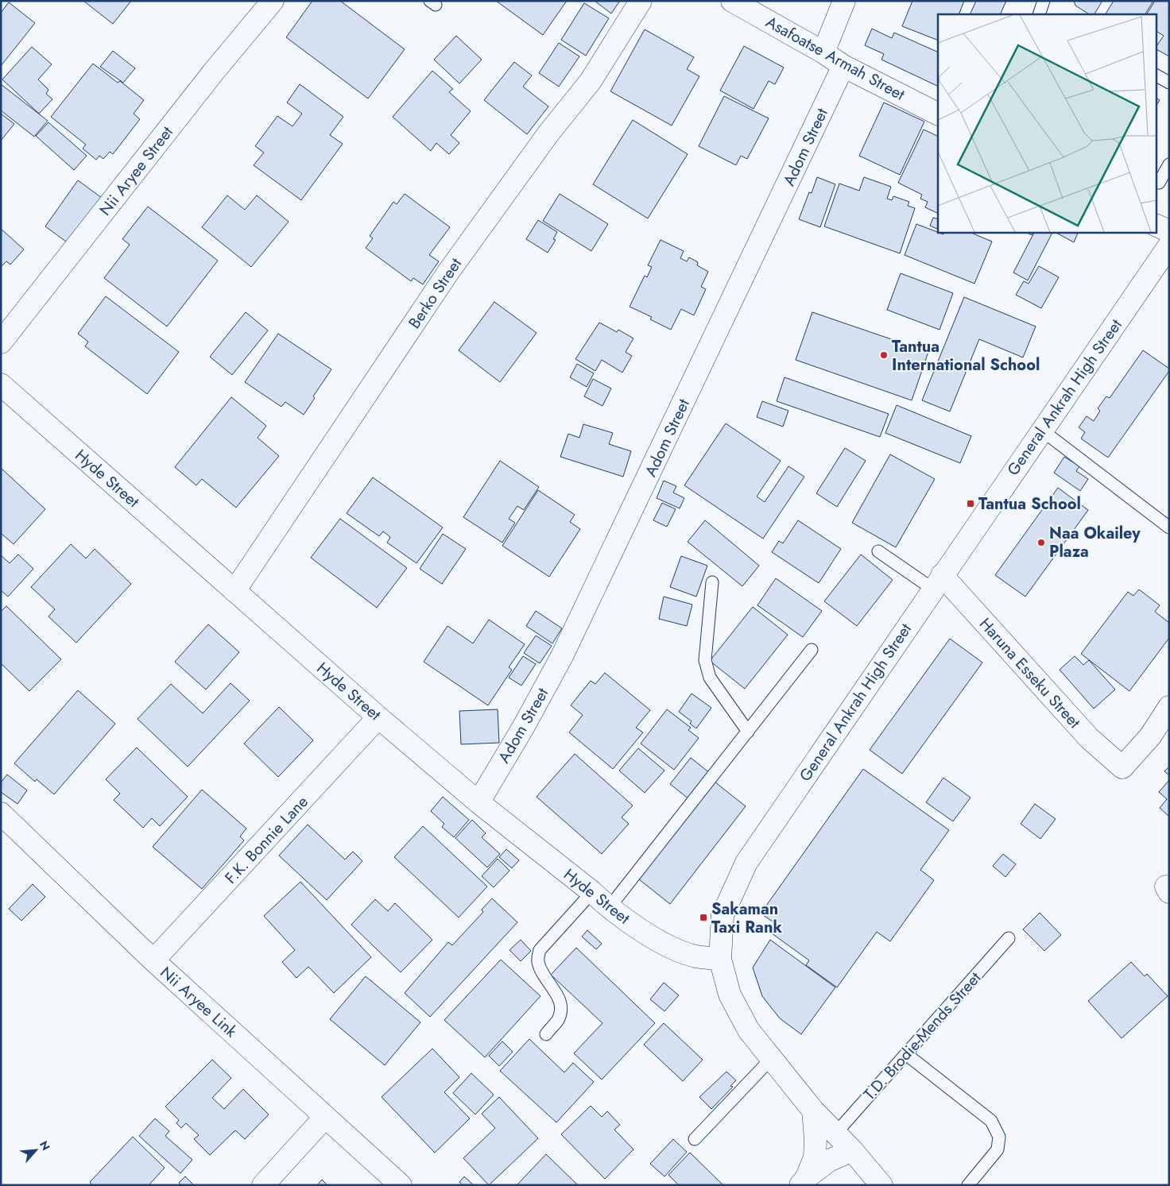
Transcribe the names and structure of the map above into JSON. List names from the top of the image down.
{
  "streets": {
    "street": [
      "Asafoatse Armah Street",
      "Adom Street",
      "Nii Aryee Street",
      "Berko Street",
      "General Ankrah High Street",
      "Hyde Street",
      "Haruna Esseku Street",
      "F.K. Bonnie Lane",
      "Nii Aryee Link"
    ],
    "lane": ["T.D. Brodie-Mends Street"]
  },
  "crossings": [
    ["Asafoatse Armah Street", "Adom Street"],
    ["Adom Street", "Hyde Street"],
    ["Berko Street", "Hyde Street"],
    ["General Ankrah High Street", "Hyde Street"],
    ["General Ankrah High Street", "Haruna Esseku Street"],
    ["General Ankrah High Street", "T.D. Brodie-Mends Street"],
    ["Hyde Street", "F.K. Bonnie Lane"],
    ["F.K. Bonnie Lane", "Nii Aryee Link"]
  ],
  "places": {
    "other": ["Tantua International School", "Naa Okailey Plaza"],
    "transit": ["Tantua School", "Sakaman Taxi Rank"]
  },
  "north": "top right"
}
